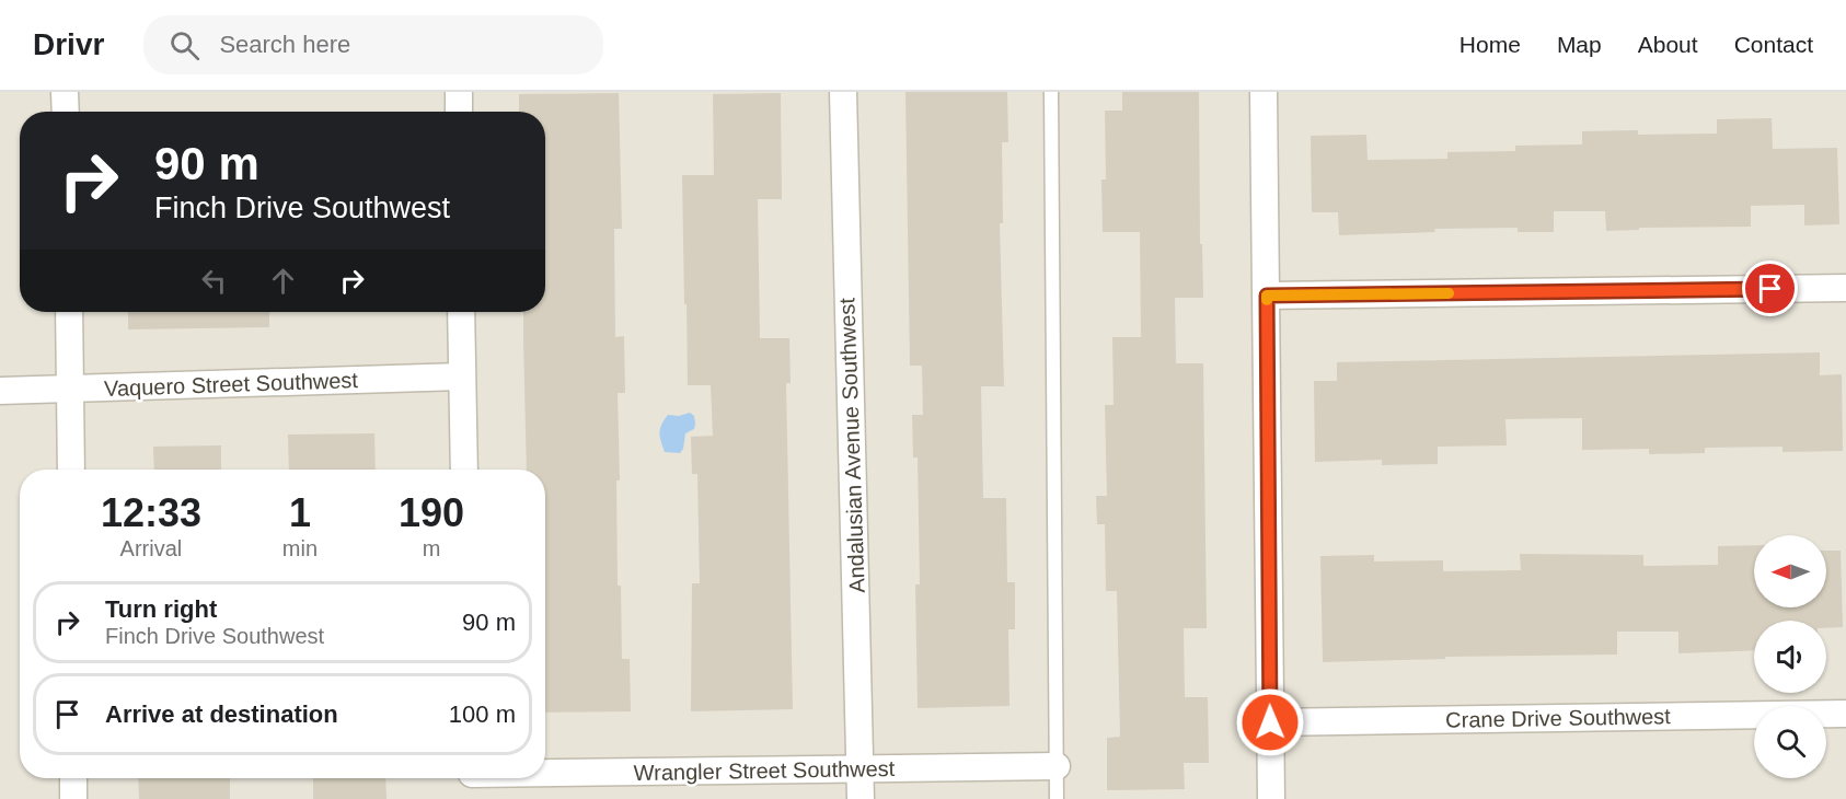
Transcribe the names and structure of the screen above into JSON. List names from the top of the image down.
{
  "streets": {
    "street": [
      "Vaquero Street Southwest",
      "Andalusian Avenue Southwest",
      "Crane Drive Southwest",
      "Wrangler Street Southwest"
    ]
  },
  "crossings": [
    ["Andalusian Avenue Southwest", "Wrangler Street Southwest"]
  ],
  "north": "left",
  "page": {
    "header": "Drivr",
    "search": "Search here",
    "nav": [
      "Home",
      "Map",
      "About",
      "Contact"
    ],
    "turn": ["90 m", "Finch Drive Southwest"],
    "eta": [
      "12:33",
      "Arrival",
      "1",
      "min",
      "190",
      "m"
    ],
    "list": [
      {
        "name": "Turn right",
        "note": "Finch Drive Southwest",
        "value": "90 m"
      },
      {
        "name": "Arrive at destination",
        "value": "100 m"
      }
    ]
  }
}
